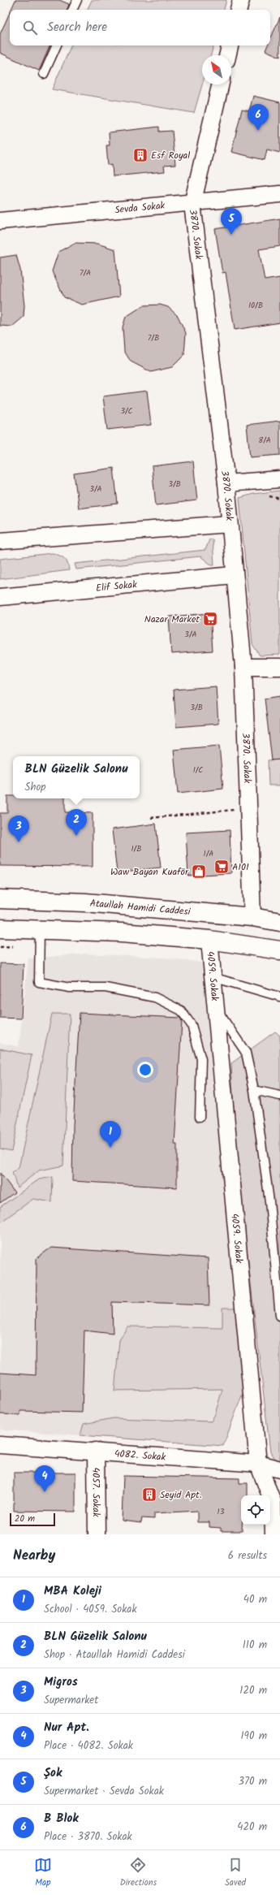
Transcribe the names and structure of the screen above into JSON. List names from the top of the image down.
{
  "streets": {
    "street": [
      "Sevda Sokak",
      "3870. Sokak",
      "Elif Sokak",
      "Ataullah Hamidi Caddesi",
      "4059. Sokak",
      "4082. Sokak",
      "4057. Sokak"
    ]
  },
  "crossings": [
    ["Sevda Sokak", "3870. Sokak"],
    ["3870. Sokak", "Elif Sokak"],
    ["3870. Sokak", "Ataullah Hamidi Caddesi"],
    ["4059. Sokak", "4082. Sokak"],
    ["4082. Sokak", "4057. Sokak"]
  ],
  "places": {
    "building": ["Esf Royal", "Seyid Apt."],
    "supermarket": ["Nazar Market", "A101"],
    "shop": ["Waw Bayan Kuaför"]
  },
  "house_numbers": [
    "7/A",
    "10/B",
    "7/B",
    "3/C",
    "8/A",
    "3/B",
    "3/A",
    "3/A",
    "3/B",
    "1/C",
    "1/B",
    "1/A",
    "13"
  ],
  "scale_bar": "20 m",
  "north": "top left",
  "page": {
    "search": "Search here",
    "pins": [
      "6",
      "5",
      "2",
      "3",
      "1",
      "4"
    ],
    "popup": ["BLN Güzelik Salonu", "Shop"],
    "scale": "20 m",
    "heading": ["Nearby", "6 results"],
    "list": [
      {
        "mark": "1",
        "name": "MBA Koleji",
        "note": "School · 4059. Sokak",
        "value": "40 m"
      },
      {
        "mark": "2",
        "name": "BLN Güzelik Salonu",
        "note": "Shop · Ataullah Hamidi Caddesi",
        "value": "110 m"
      },
      {
        "mark": "3",
        "name": "Migros",
        "note": "Supermarket",
        "value": "120 m"
      },
      {
        "mark": "4",
        "name": "Nur Apt.",
        "note": "Place · 4082. Sokak",
        "value": "190 m"
      },
      {
        "mark": "5",
        "name": "Şok",
        "note": "Supermarket · Sevda Sokak",
        "value": "370 m"
      },
      {
        "mark": "6",
        "name": "B Blok",
        "note": "Place · 3870. Sokak",
        "value": "420 m"
      }
    ],
    "nav": ["Map", "Directions", "Saved"]
  }
}
